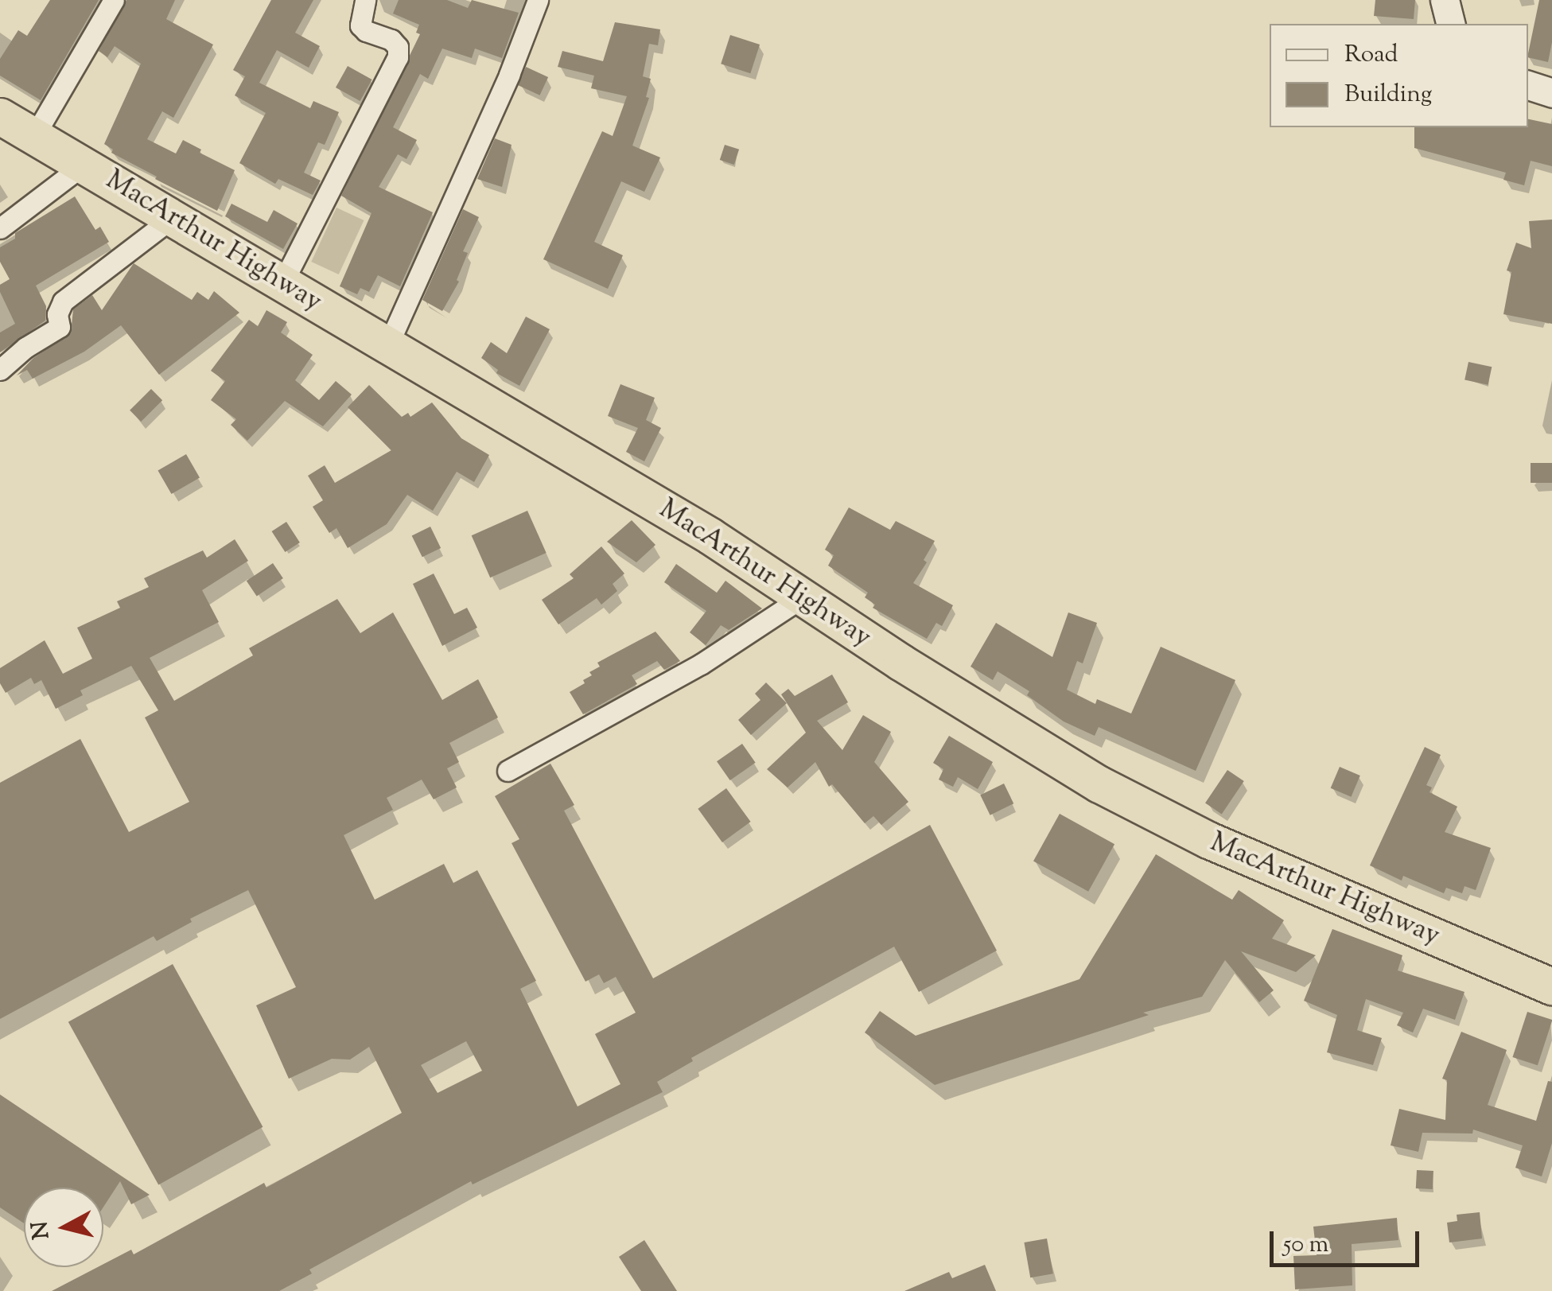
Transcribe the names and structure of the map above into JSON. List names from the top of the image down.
{
  "streets": {
    "highway": ["MacArthur Highway"]
  },
  "legend": ["Road", "Building"],
  "scale_bar": "50 m",
  "north": "left"
}
